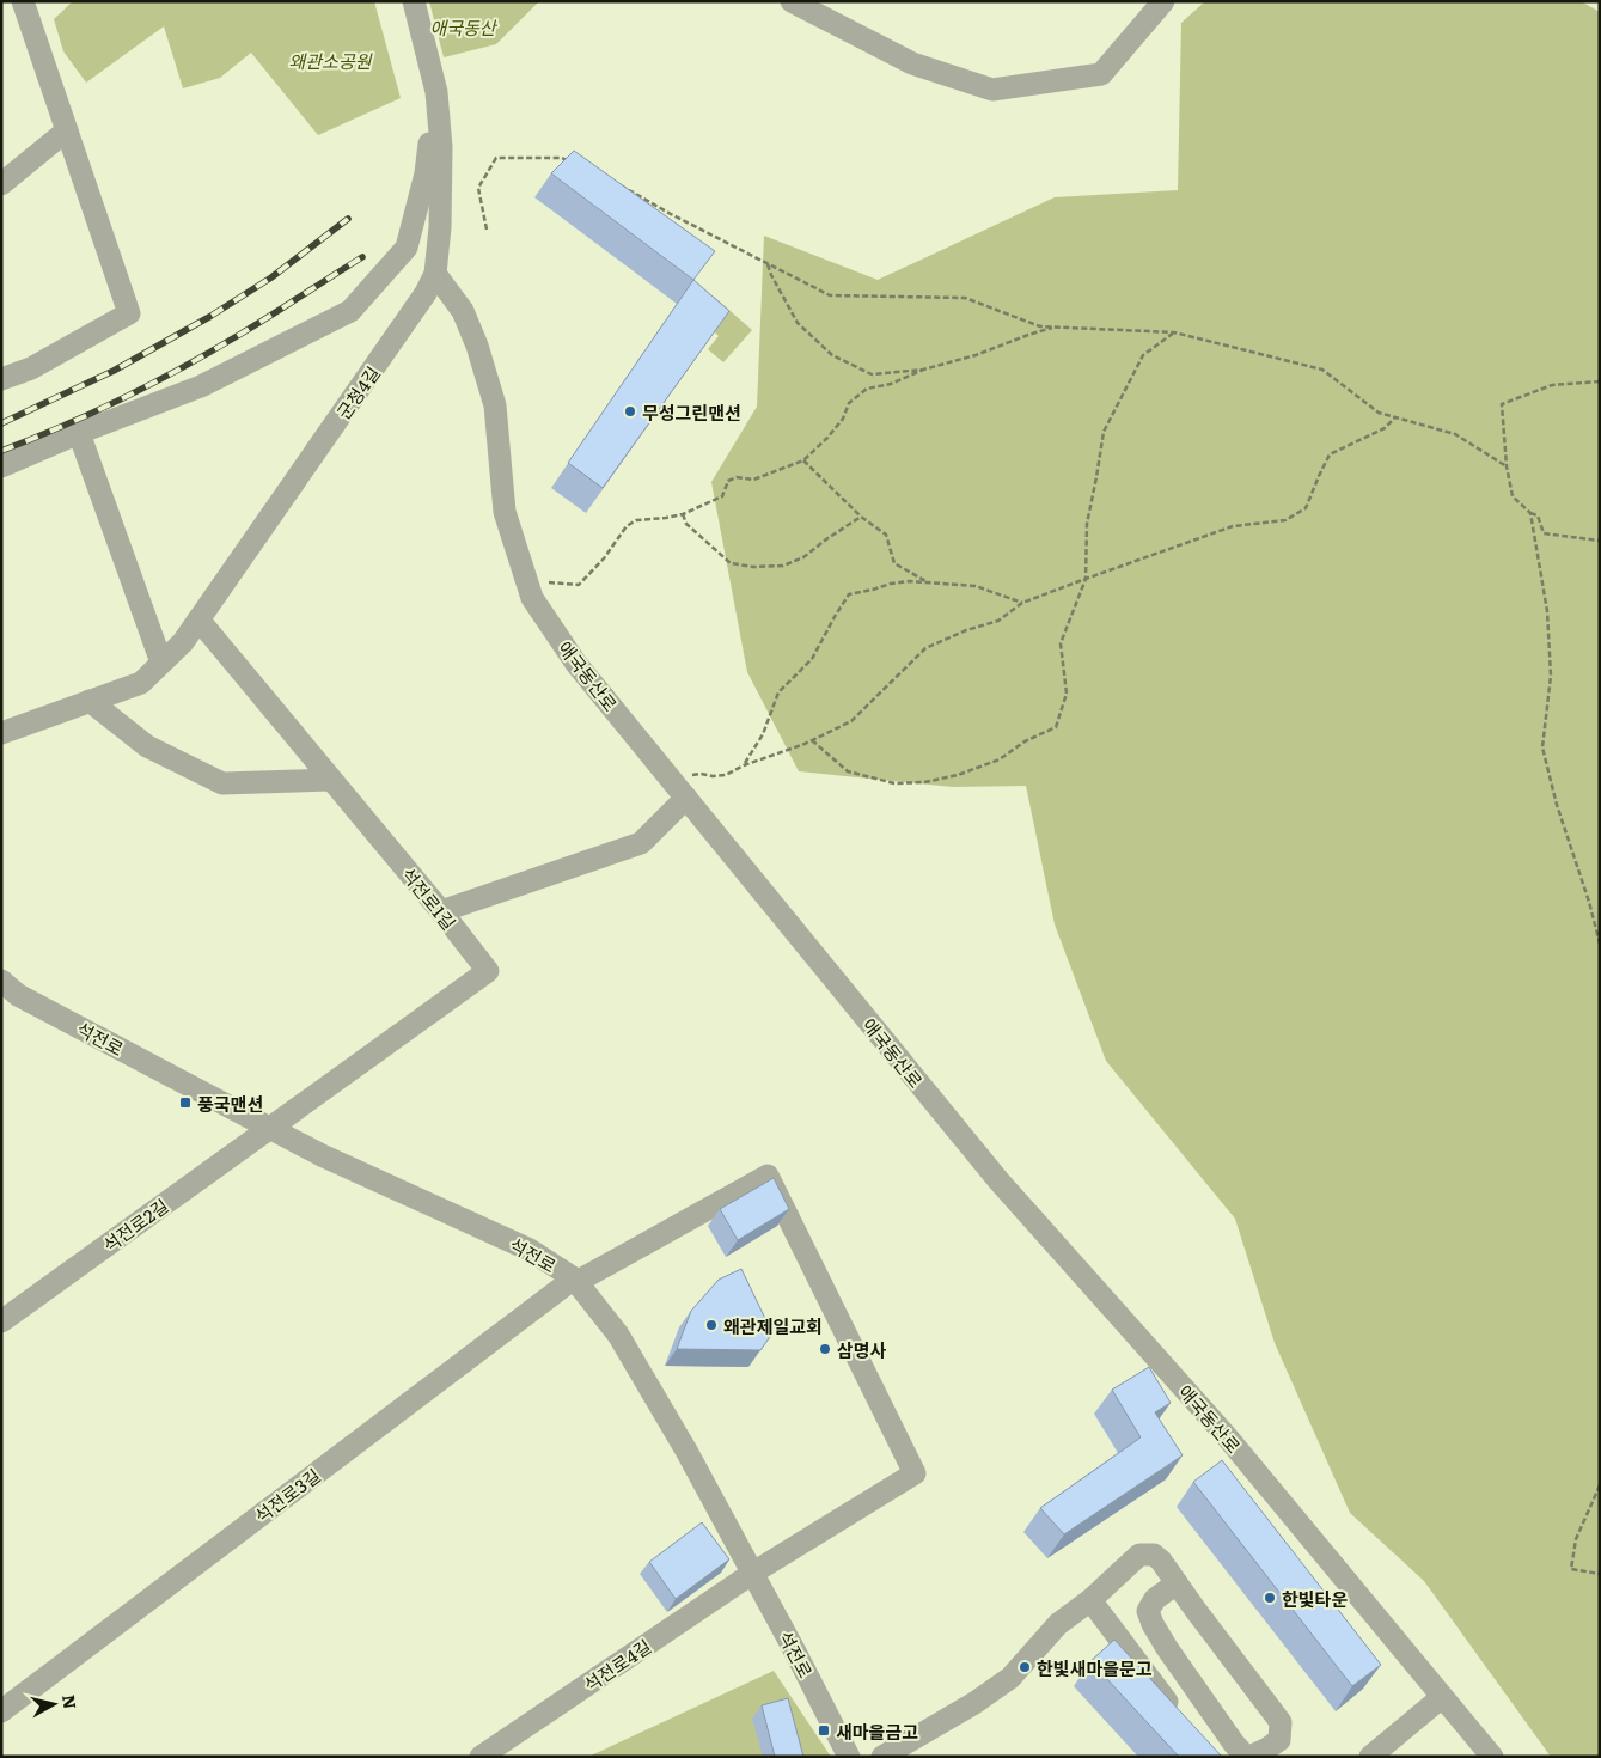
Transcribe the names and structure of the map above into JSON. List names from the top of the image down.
{
  "streets": {
    "street": [
      "군청4길",
      "애국동산로",
      "석전로1길",
      "석전로",
      "석전로2길",
      "석전로3길",
      "석전로4길"
    ]
  },
  "crossings": [
    ["군청4길", "애국동산로"],
    ["군청4길", "석전로1길"],
    ["석전로1길", "석전로"],
    ["석전로1길", "석전로2길"],
    ["석전로", "석전로2길"],
    ["석전로", "석전로3길"],
    ["석전로", "석전로4길"],
    ["석전로3길", "석전로4길"]
  ],
  "parks": ["애국동산", "왜관소공원"],
  "places": {
    "other": [
      "무성그린맨션",
      "왜관제일교회",
      "삼명사",
      "한빛타운",
      "한빛새마을문고"
    ],
    "transit": ["풍국맨션", "새마을금고"]
  },
  "north": "right"
}
